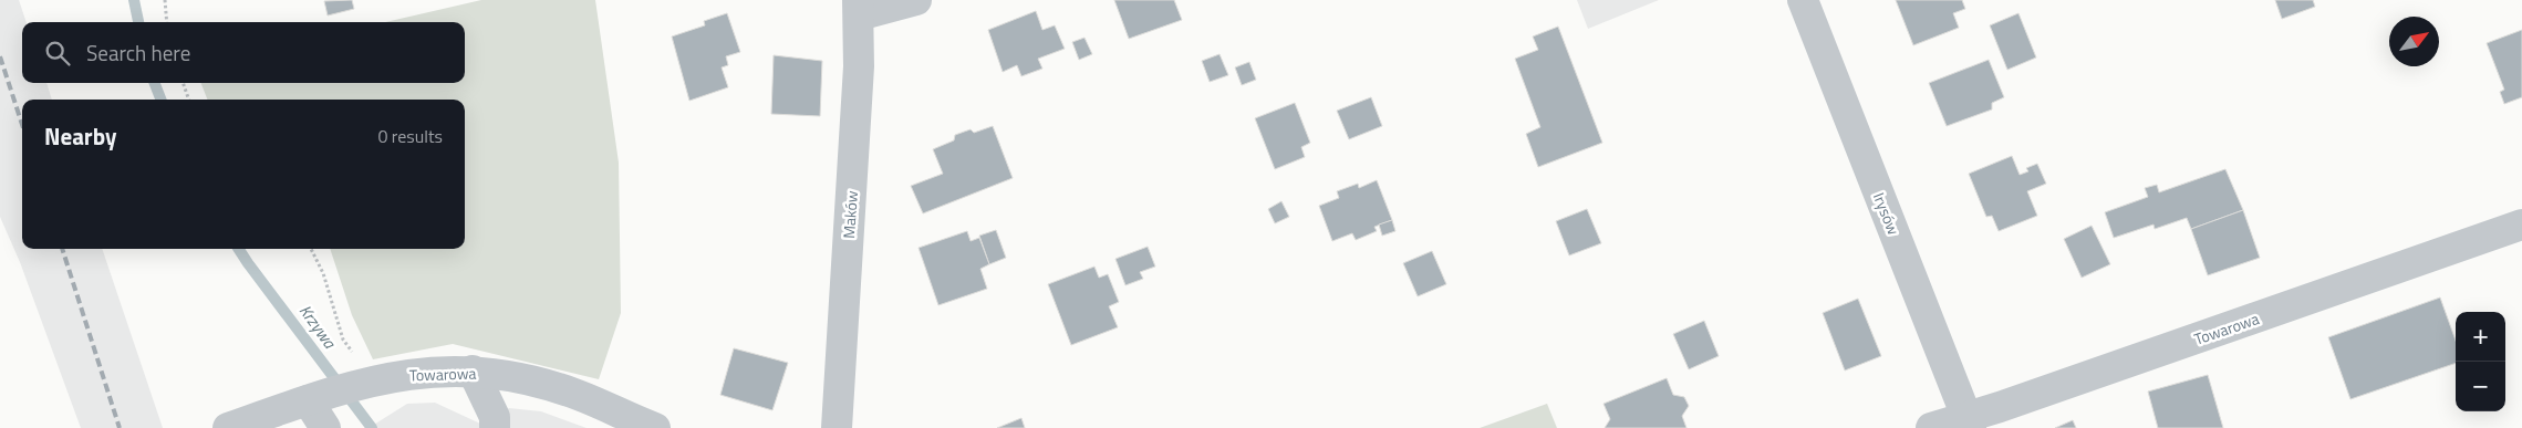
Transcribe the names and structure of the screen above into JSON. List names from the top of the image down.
{
  "streets": {
    "street": ["Irysów", "Maków", "Towarowa"]
  },
  "crossings": [
    ["Irysów", "Towarowa"]
  ],
  "water": ["Krzywa"],
  "north": "top right",
  "page": {
    "search": "Search here",
    "heading": ["Nearby", "0 results"],
    "map_buttons": ["+", "−"]
  }
}
